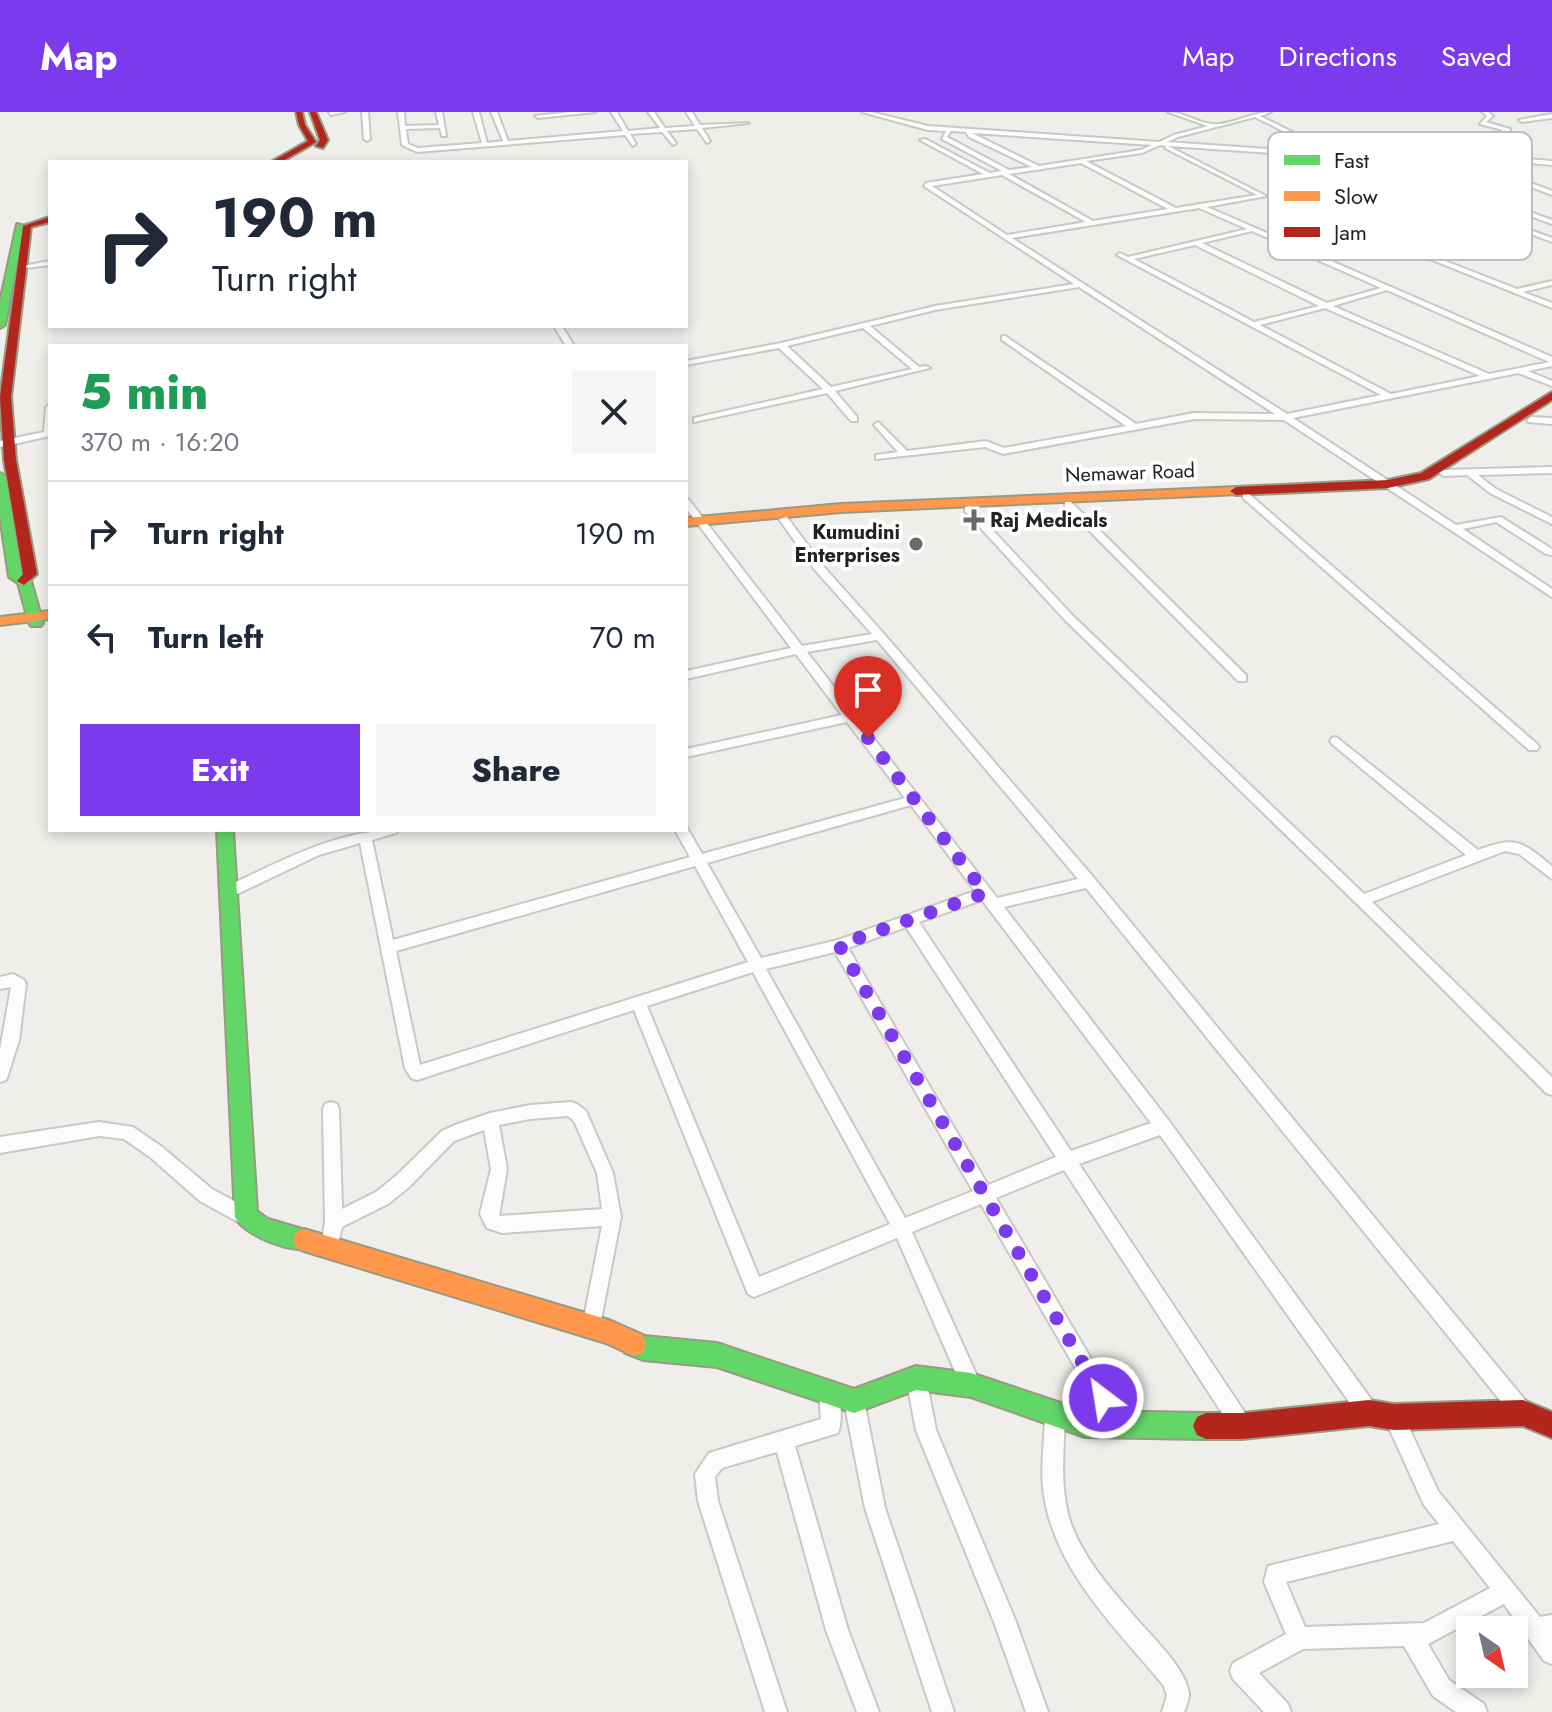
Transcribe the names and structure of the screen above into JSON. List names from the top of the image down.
{
  "streets": {
    "main road": ["Nemawar Road"]
  },
  "places": {
    "health": ["Raj Medicals"],
    "other": ["Kumudini Enterprises"]
  },
  "legend": ["Fast", "Slow", "Jam"],
  "north": "bottom right",
  "page": {
    "header": "Map",
    "nav": ["Map", "Directions", "Saved"],
    "turn": ["190 m", "Turn right"],
    "heading": ["5 min", "370 m · 16:20"],
    "list": [
      {
        "name": "Turn right",
        "value": "190 m"
      },
      {
        "name": "Turn left",
        "value": "70 m"
      }
    ],
    "buttons": ["Exit", "Share"]
  }
}
